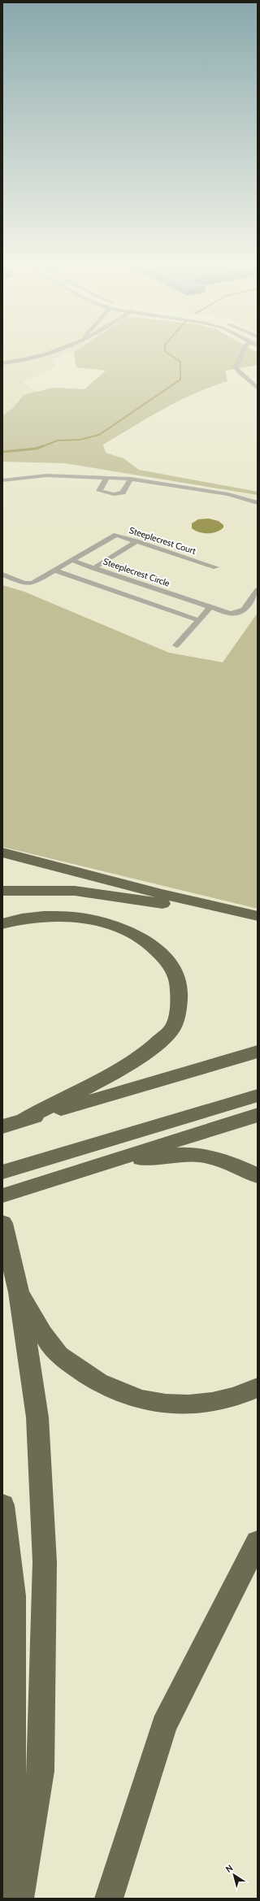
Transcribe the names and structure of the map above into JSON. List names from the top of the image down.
{
  "streets": {
    "street": ["Steeplecrest Court", "Steeplecrest Circle"]
  },
  "crossings": [
    ["Steeplecrest Court", "Steeplecrest Circle"]
  ],
  "north": "top left"
}
